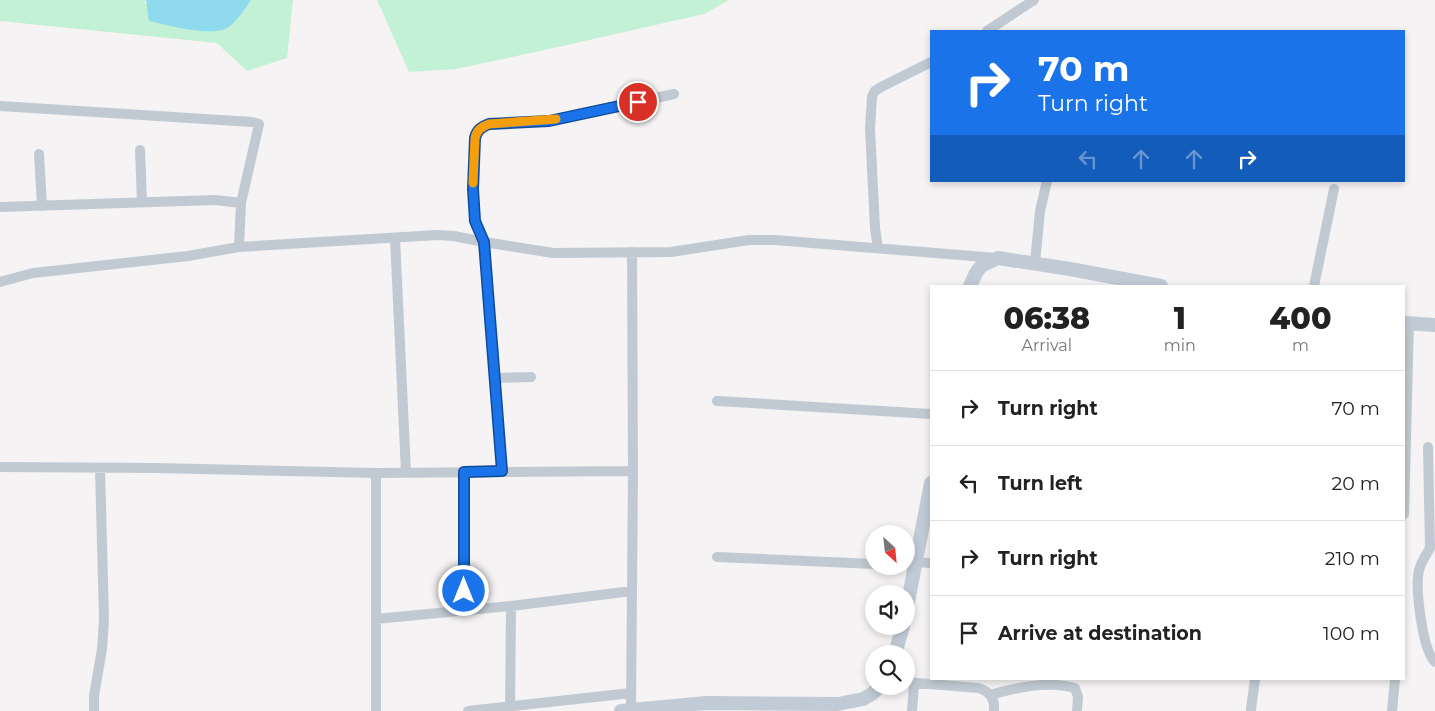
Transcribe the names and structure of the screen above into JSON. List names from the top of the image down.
{
  "north": "bottom right",
  "page": {
    "turn": ["70 m", "Turn right"],
    "eta": [
      "06:38",
      "Arrival",
      "1",
      "min",
      "400",
      "m"
    ],
    "list": [
      {
        "name": "Turn right",
        "value": "70 m"
      },
      {
        "name": "Turn left",
        "value": "20 m"
      },
      {
        "name": "Turn right",
        "value": "210 m"
      },
      {
        "name": "Arrive at destination",
        "value": "100 m"
      }
    ]
  }
}
